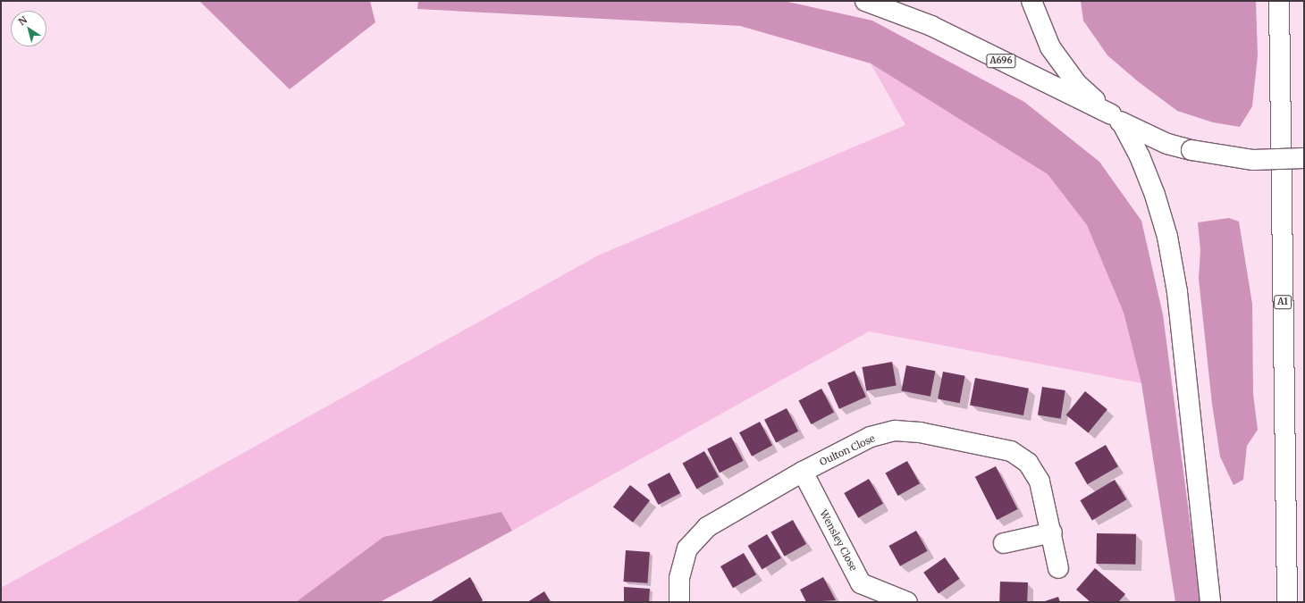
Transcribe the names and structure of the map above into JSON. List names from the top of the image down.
{
  "streets": {
    "main road": [
      "A696",
      "A1",
      "Oulton Close",
      "Wensley Close"
    ]
  },
  "crossings": [
    ["Oulton Close", "Wensley Close"]
  ],
  "north": "top left"
}
